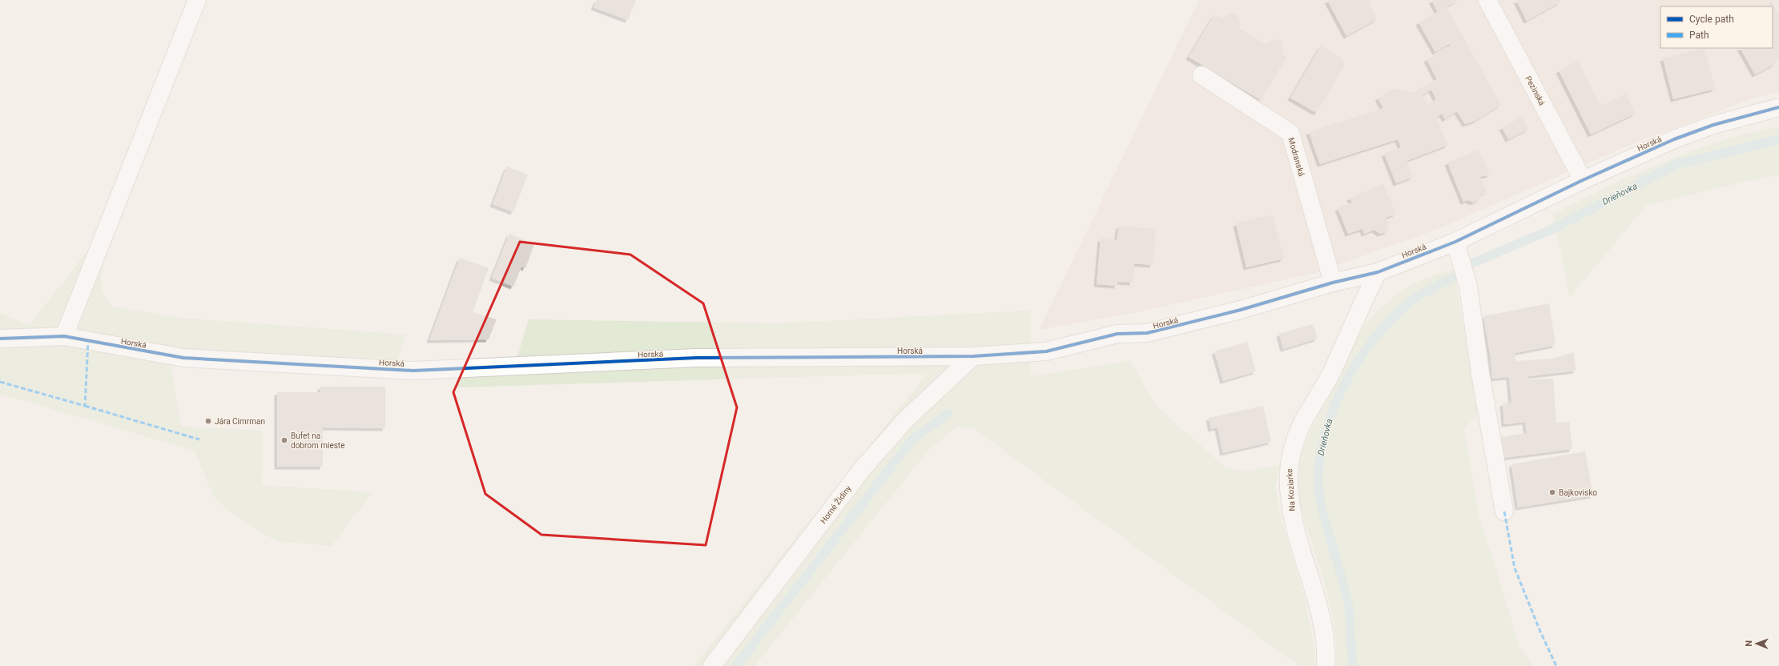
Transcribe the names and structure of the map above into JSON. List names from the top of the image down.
{
  "streets": {
    "street": [
      "Pezinská",
      "Horská",
      "Modranská",
      "Na Koziarke",
      "Horné Židiny"
    ]
  },
  "crossings": [
    ["Pezinská", "Horská"],
    ["Horská", "Modranská"],
    ["Horská", "Na Koziarke"],
    ["Horská", "Horné Židiny"]
  ],
  "water": ["Drieňovka"],
  "places": ["Jára Cimrman", "Bufet na dobrom mieste", "Bajkovisko"],
  "legend": ["Cycle path", "Path"],
  "north": "left"
}
